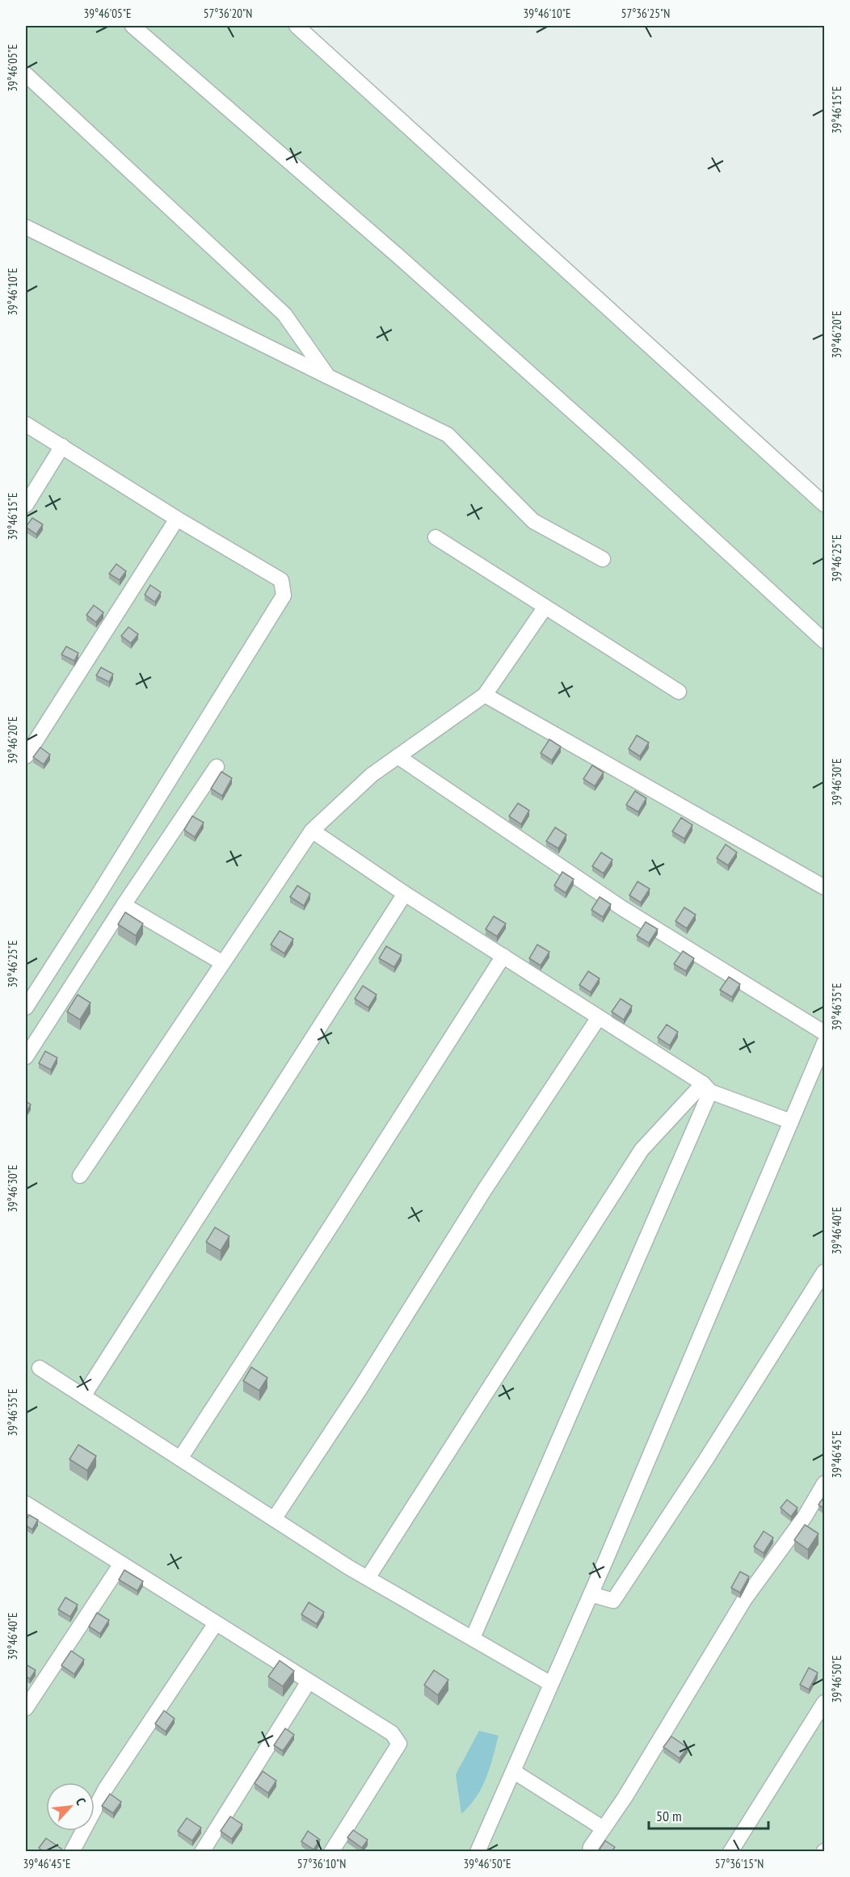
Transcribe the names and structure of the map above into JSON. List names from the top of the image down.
{
  "scale_bar": "50 m",
  "north": "top right",
  "coordinates": [
    "39°46'05\"E",
    "57°36'20\"N",
    "39°46'10\"E",
    "57°36'25\"N",
    "39°46'15\"E",
    "39°46'20\"E",
    "39°46'25\"E",
    "39°46'30\"E",
    "39°46'35\"E",
    "39°46'40\"E",
    "39°46'45\"E",
    "39°46'50\"E",
    "57°36'10\"N",
    "57°36'15\"N"
  ]
}
